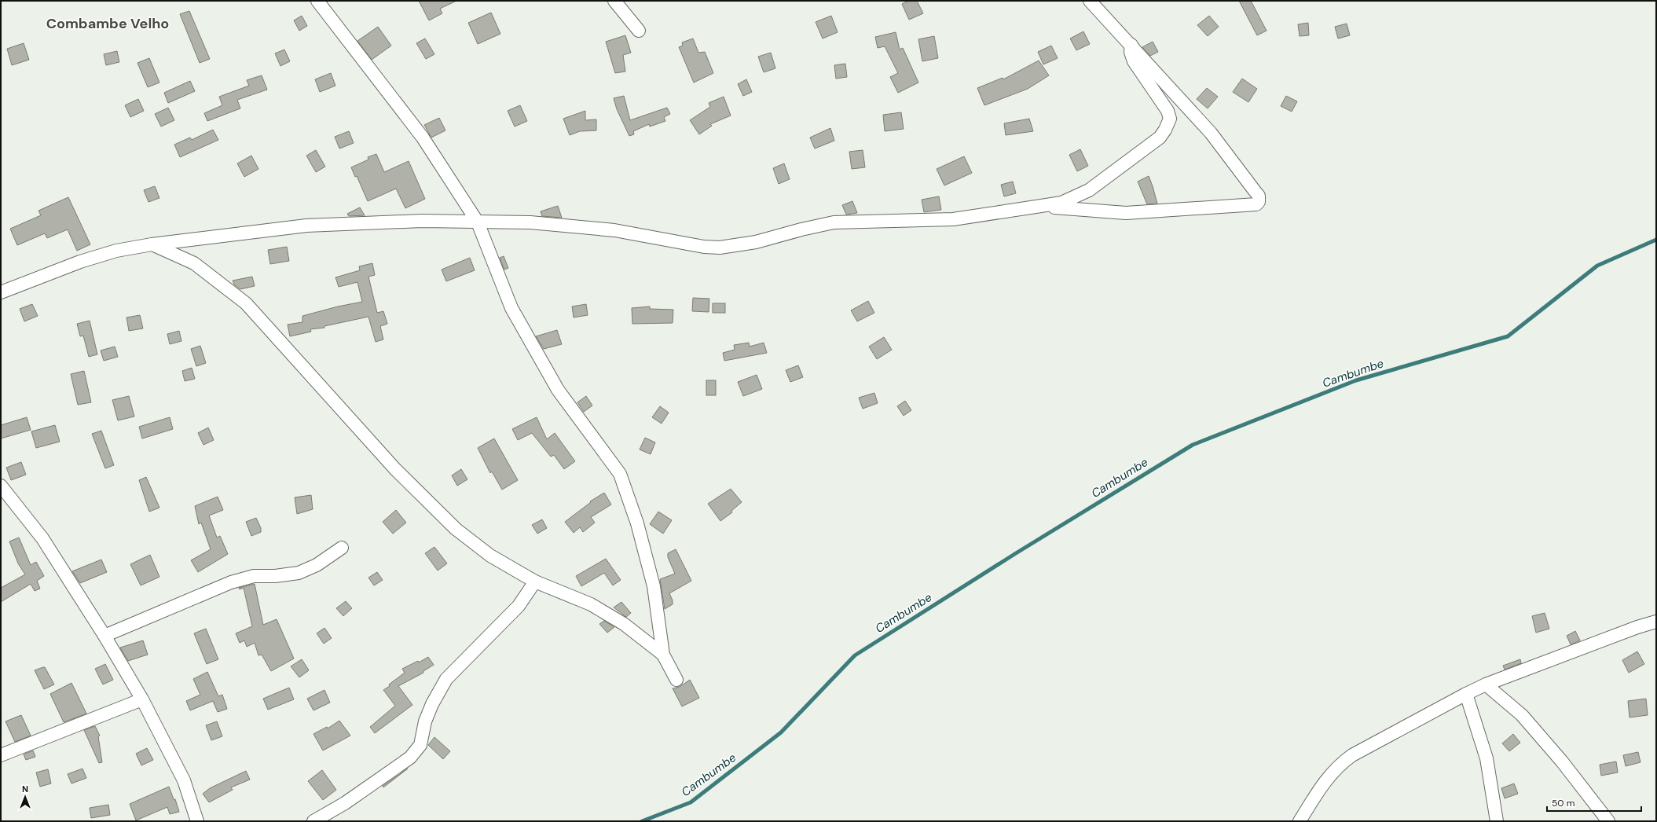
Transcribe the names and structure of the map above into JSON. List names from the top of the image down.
{
  "districts": ["Combambe Velho"],
  "water": ["Cambumbe"],
  "scale_bar": "50 m",
  "north": "top"
}
